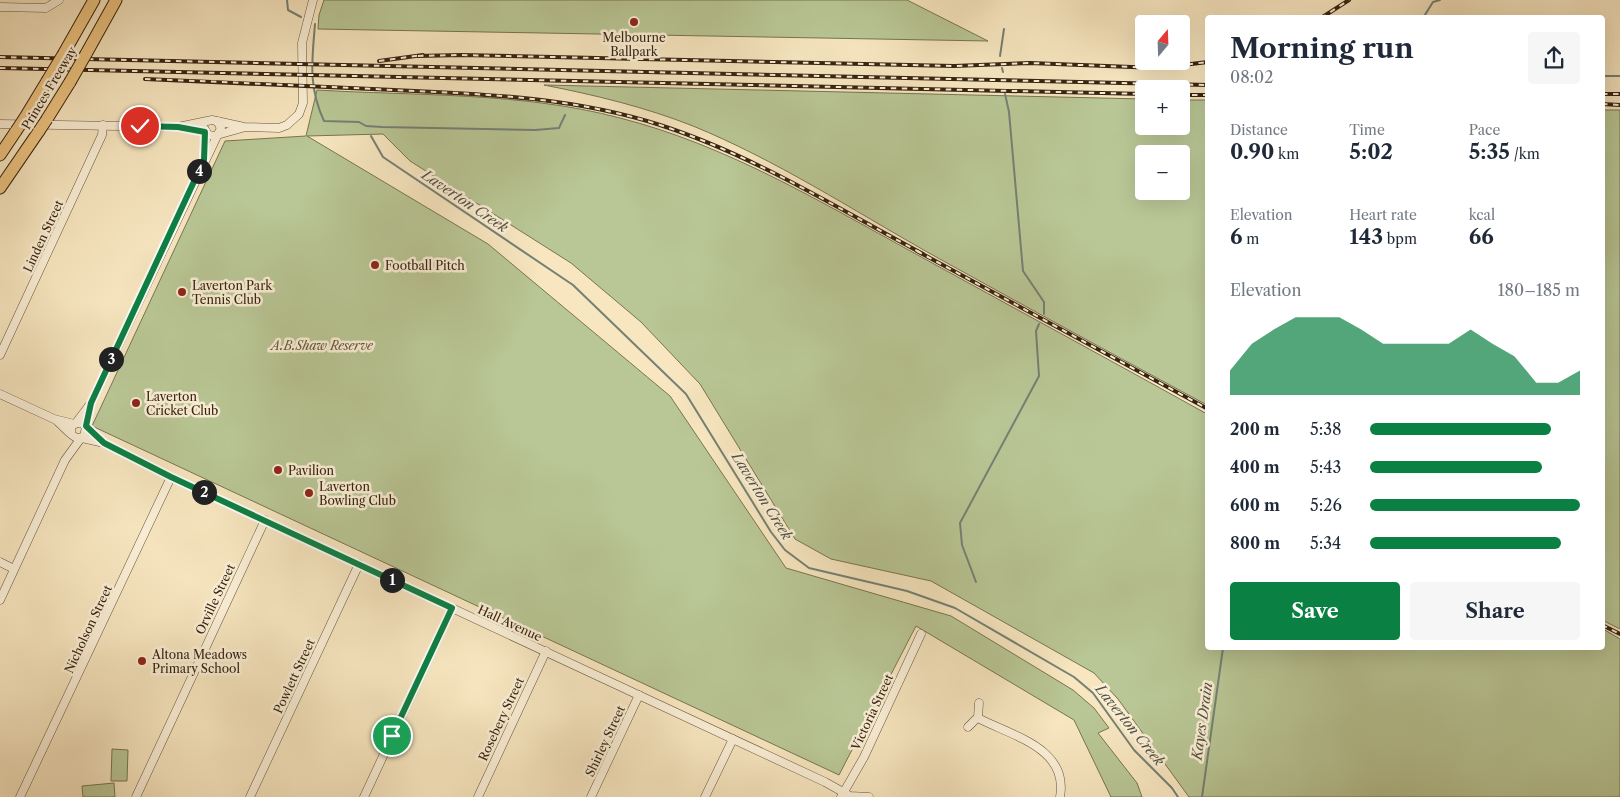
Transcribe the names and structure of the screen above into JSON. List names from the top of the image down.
{
  "streets": {
    "highway": ["Princes Freeway"],
    "street": [
      "Linden Street",
      "Orville Street",
      "Hall Avenue",
      "Nicholson Street",
      "Powlett Street",
      "Victoria Street",
      "Rosebery Street",
      "Shirley Street"
    ]
  },
  "crossings": [
    ["Orville Street", "Hall Avenue"],
    ["Hall Avenue", "Nicholson Street"],
    ["Hall Avenue", "Powlett Street"],
    ["Hall Avenue", "Victoria Street"],
    ["Hall Avenue", "Rosebery Street"],
    ["Hall Avenue", "Shirley Street"]
  ],
  "water": ["Laverton Creek", "Kayes Drain"],
  "parks": ["A.B.Shaw Reserve"],
  "places": [
    "Melbourne Ballpark",
    "Football Pitch",
    "Laverton Park Tennis Club",
    "Laverton Cricket Club",
    "Pavilion",
    "Laverton Bowling Club",
    "Altona Meadows Primary School"
  ],
  "north": "top",
  "page": {
    "map_buttons": ["+", "−"],
    "heading": ["Morning run", "08:02"],
    "stats": [
      ["Distance", "0.90 km"],
      ["Time", "5:02"],
      ["Pace", "5:35 /km"],
      ["Elevation", "6 m"],
      ["Heart rate", "143 bpm"],
      ["kcal", "66"]
    ],
    "pins": [
      "4",
      "3",
      "2",
      "1"
    ],
    "chart": ["Elevation", "180–185 m"],
    "list": [
      {
        "name": "200 m",
        "note": "5:38"
      },
      {
        "name": "400 m",
        "note": "5:43"
      },
      {
        "name": "600 m",
        "note": "5:26"
      },
      {
        "name": "800 m",
        "note": "5:34"
      }
    ],
    "buttons": ["Save", "Share"]
  }
}
